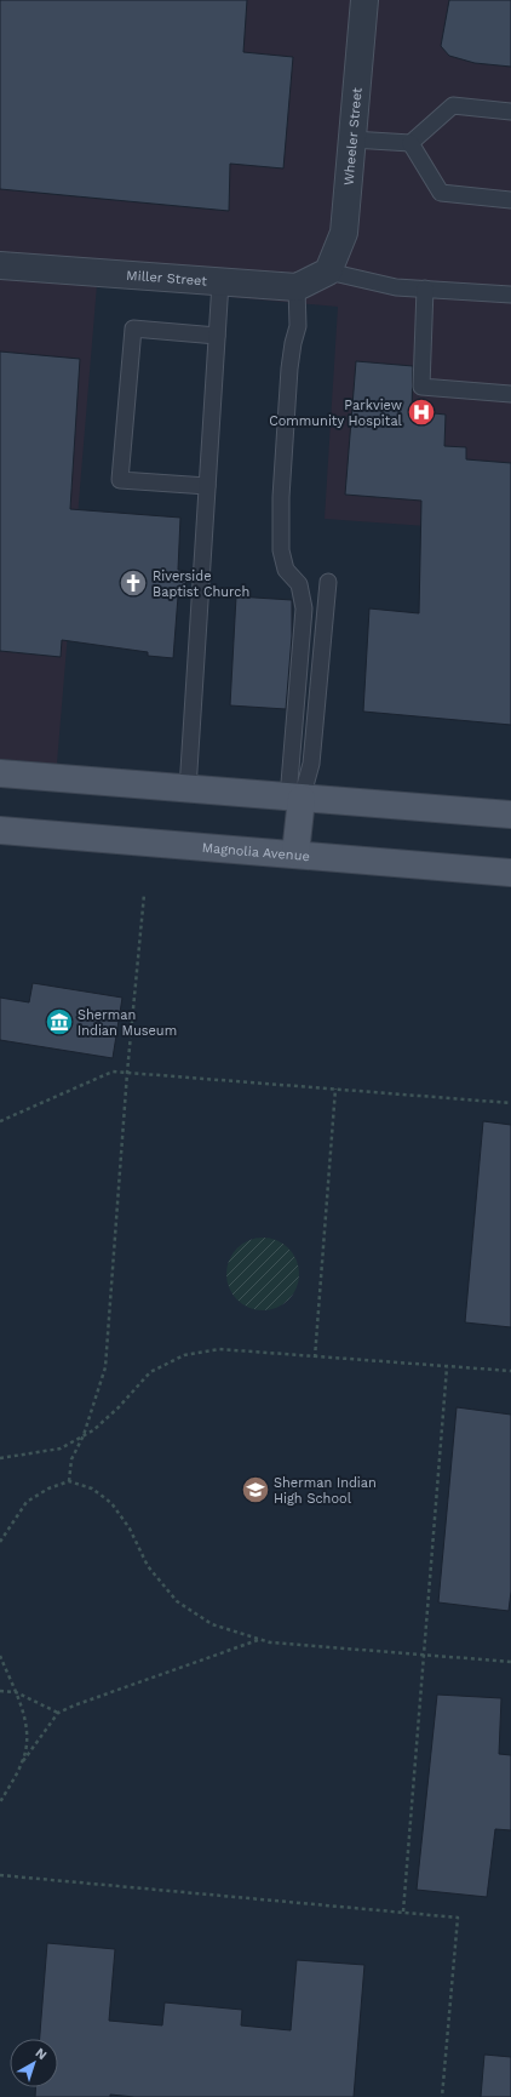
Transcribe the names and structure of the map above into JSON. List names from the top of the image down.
{
  "streets": {
    "main road": ["Magnolia Avenue"],
    "street": ["Wheeler Street", "Miller Street"]
  },
  "places": {
    "hospital": ["Parkview Community Hospital"],
    "church": ["Riverside Baptist Church"],
    "museum": ["Sherman Indian Museum"],
    "school or university": ["Sherman Indian High School"]
  },
  "north": "top right"
}
